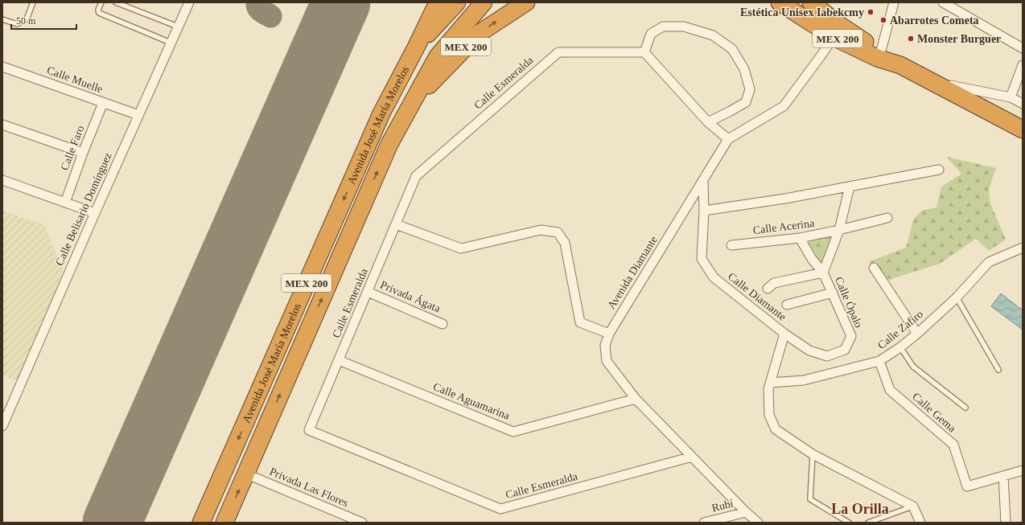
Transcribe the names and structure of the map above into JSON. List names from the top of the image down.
{
  "streets": {
    "highway": ["MEX 200", "Avenida José María Morelos"],
    "street": [
      "Calle Muelle",
      "Calle Esmeralda",
      "Calle Faro",
      "Calle Belisario Domínguez",
      "Calle Acerina",
      "Avenida Diamante",
      "Privada Ágata",
      "Calle Diamante",
      "Calle Ópalo",
      "Calle Zafiro",
      "Calle Aguamarina",
      "Calle Gema",
      "Privada Las Flores",
      "Rubí"
    ]
  },
  "crossings": [
    ["MEX 200", "Avenida José María Morelos"],
    ["MEX 200", "Avenida Diamante"],
    ["Calle Muelle", "Calle Faro"],
    ["Calle Muelle", "Calle Belisario Domínguez"],
    ["Calle Esmeralda", "Avenida Diamante"],
    ["Calle Esmeralda", "Privada Ágata"],
    ["Calle Esmeralda", "Calle Aguamarina"],
    ["Avenida José María Morelos", "Privada Las Flores"],
    ["Calle Acerina", "Calle Ópalo"],
    ["Avenida Diamante", "Calle Diamante"],
    ["Avenida Diamante", "Calle Aguamarina"],
    ["Avenida Diamante", "Rubí"],
    ["Calle Diamante", "Calle Ópalo"],
    ["Calle Diamante", "Calle Zafiro"],
    ["Calle Zafiro", "Calle Gema"]
  ],
  "districts": ["La Orilla"],
  "places": ["Estética Unisex Iabekcmy", "Abarrotes Cometa", "Monster Burguer"],
  "scale_bar": "50 m"
}
